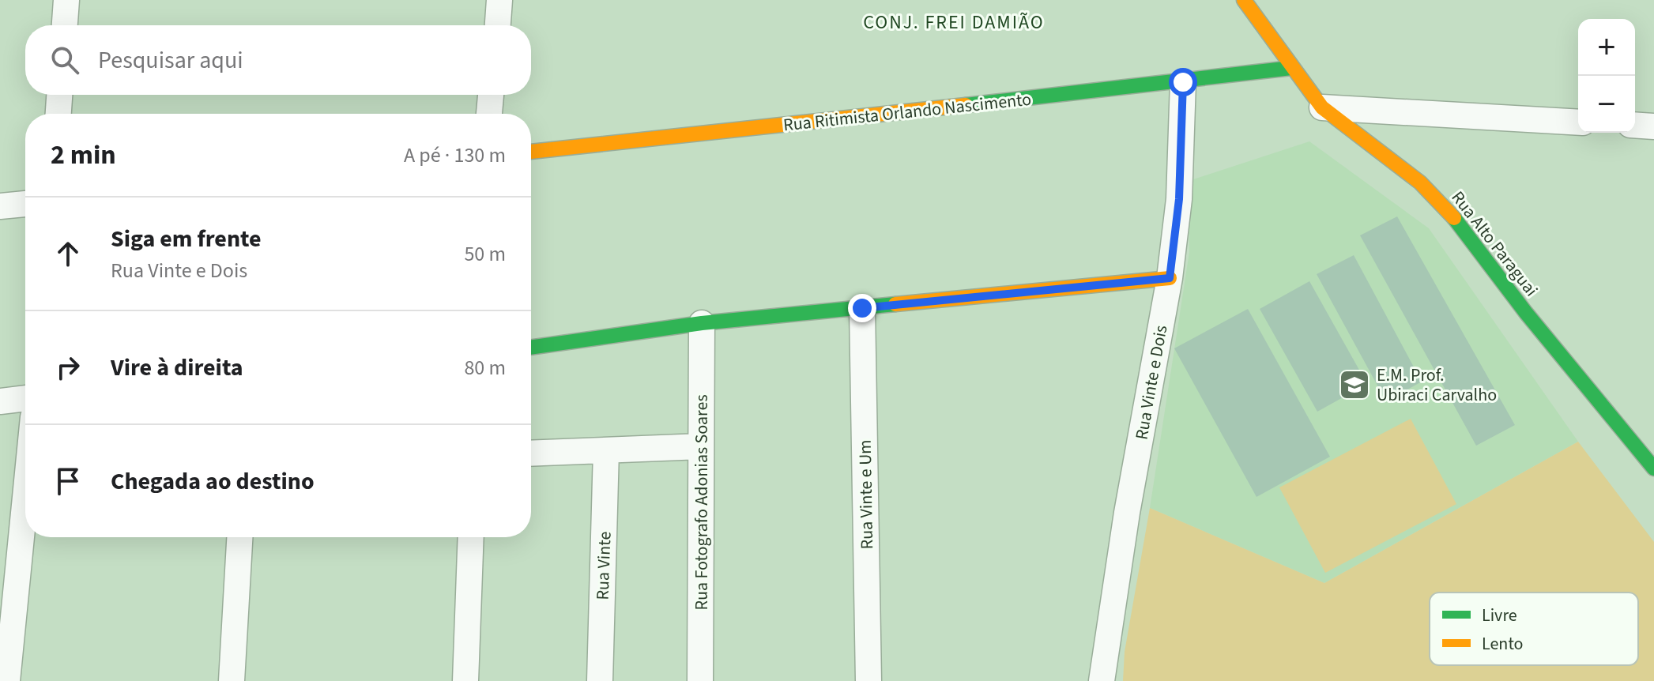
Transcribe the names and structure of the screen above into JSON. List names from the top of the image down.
{
  "streets": {
    "street": [
      "Rua Ritimista Orlando Nascimento",
      "Rua Alto Paraguai",
      "Rua Vinte e Dois",
      "Rua Vinte e Um",
      "Rua Fotografo Adonias Soares",
      "Rua Vinte"
    ]
  },
  "crossings": [
    ["Rua Ritimista Orlando Nascimento", "Rua Alto Paraguai"],
    ["Rua Ritimista Orlando Nascimento", "Rua Vinte e Dois"]
  ],
  "districts": ["CONJ. FREI DAMIÃO"],
  "places": {
    "school or university": ["E.M. Prof. Ubiraci Carvalho"]
  },
  "legend": ["Livre", "Lento"],
  "page": {
    "map_buttons": ["+", "−"],
    "search": "Pesquisar aqui",
    "heading": ["2 min", "A pé · 130 m"],
    "list": [
      ["Siga em frente", "Rua Vinte e Dois", "50 m"],
      ["Vire à direita", "80 m"],
      "Chegada ao destino"
    ]
  }
}
